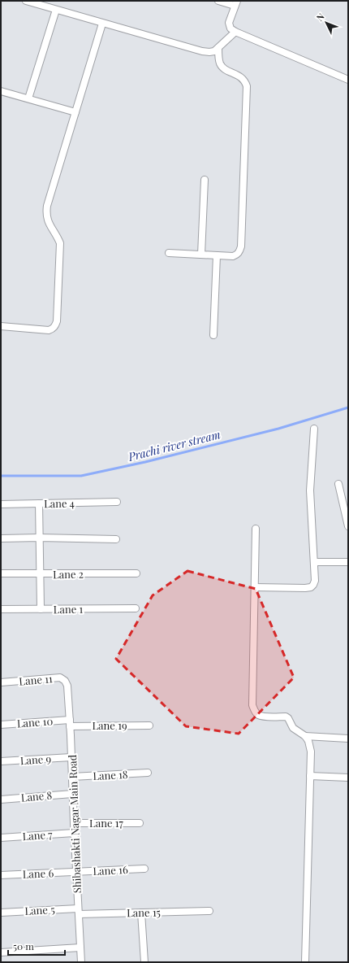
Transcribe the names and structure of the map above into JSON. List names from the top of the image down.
{
  "streets": {
    "street": [
      "Lane 4",
      "Lane 2",
      "Lane 1",
      "Lane 11",
      "Lane 10",
      "Lane 19",
      "Lane 9",
      "Lane 18",
      "Lane 8",
      "Lane 17",
      "Shibashakti Nagar Main Road",
      "Lane 7",
      "Lane 16",
      "Lane 6",
      "Lane 5",
      "Lane 15"
    ]
  },
  "crossings": [
    ["Lane 11", "Shibashakti Nagar Main Road"],
    ["Lane 10", "Lane 19"],
    ["Lane 10", "Shibashakti Nagar Main Road"],
    ["Lane 19", "Shibashakti Nagar Main Road"],
    ["Lane 9", "Shibashakti Nagar Main Road"],
    ["Lane 18", "Shibashakti Nagar Main Road"],
    ["Lane 8", "Shibashakti Nagar Main Road"],
    ["Lane 17", "Shibashakti Nagar Main Road"],
    ["Shibashakti Nagar Main Road", "Lane 7"],
    ["Shibashakti Nagar Main Road", "Lane 16"],
    ["Shibashakti Nagar Main Road", "Lane 6"],
    ["Shibashakti Nagar Main Road", "Lane 5"],
    ["Shibashakti Nagar Main Road", "Lane 15"],
    ["Lane 16", "Lane 6"],
    ["Lane 5", "Lane 15"]
  ],
  "water": ["Prachi river stream"],
  "scale_bar": "50 m",
  "north": "top left"
}
